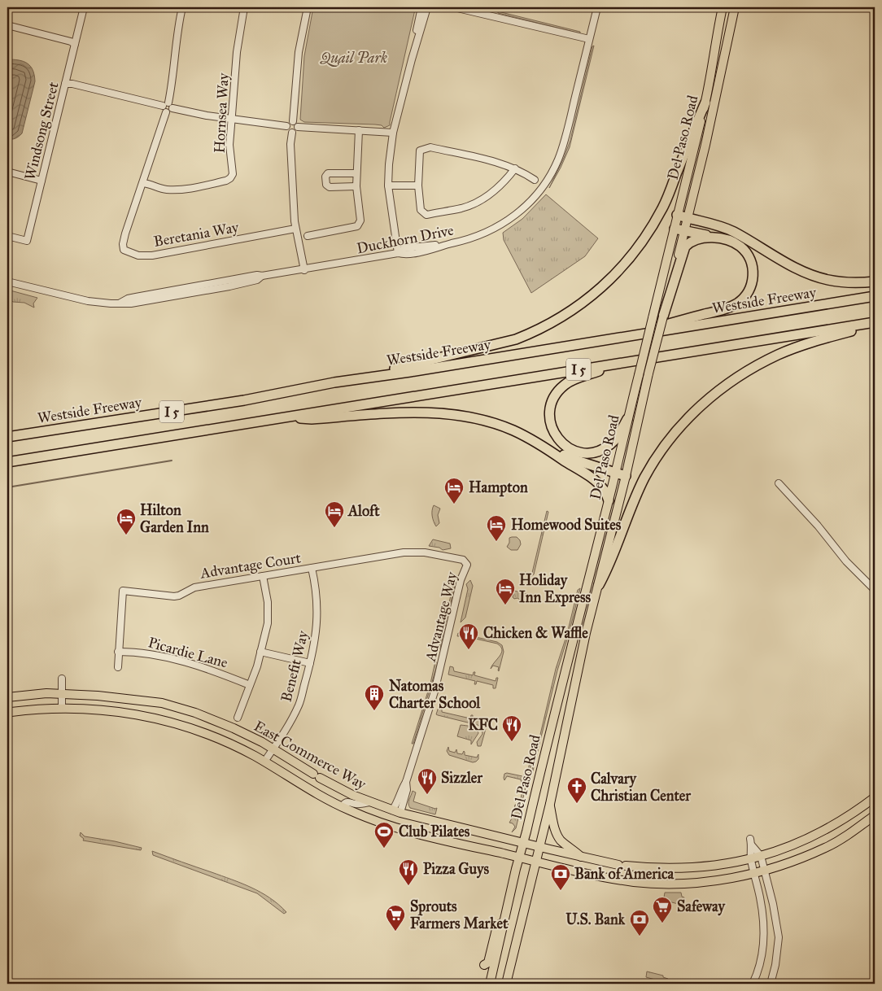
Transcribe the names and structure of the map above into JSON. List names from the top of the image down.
{
  "streets": {
    "highway": ["Westside Freeway", "I 5"],
    "main road": ["Del Paso Road", "East Commerce Way"],
    "street": [
      "Hornsea Way",
      "Windsong Street",
      "Beretania Way",
      "Duckhorn Drive",
      "Advantage Court",
      "Advantage Way",
      "Picardie Lane",
      "Benefit Way"
    ]
  },
  "crossings": [
    ["Hornsea Way", "Beretania Way"],
    ["Del Paso Road", "East Commerce Way"],
    ["Advantage Court", "Advantage Way"],
    ["Advantage Court", "Picardie Lane"],
    ["Advantage Court", "Benefit Way"],
    ["Advantage Way", "Benefit Way"],
    ["Advantage Way", "East Commerce Way"],
    ["Benefit Way", "East Commerce Way"]
  ],
  "parks": ["Quail Park"],
  "places": {
    "hotel": [
      "Hampton",
      "Aloft",
      "Hilton Garden Inn",
      "Homewood Suites",
      "Holiday Inn Express"
    ],
    "restaurant": [
      "Chicken & Waffle",
      "KFC",
      "Sizzler",
      "Pizza Guys"
    ],
    "building": ["Natomas Charter School"],
    "church": ["Calvary Christian Center"],
    "sports": ["Club Pilates"],
    "bank": ["Bank of America", "U.S. Bank"],
    "supermarket": ["Safeway", "Sprouts Farmers Market"]
  }
}
